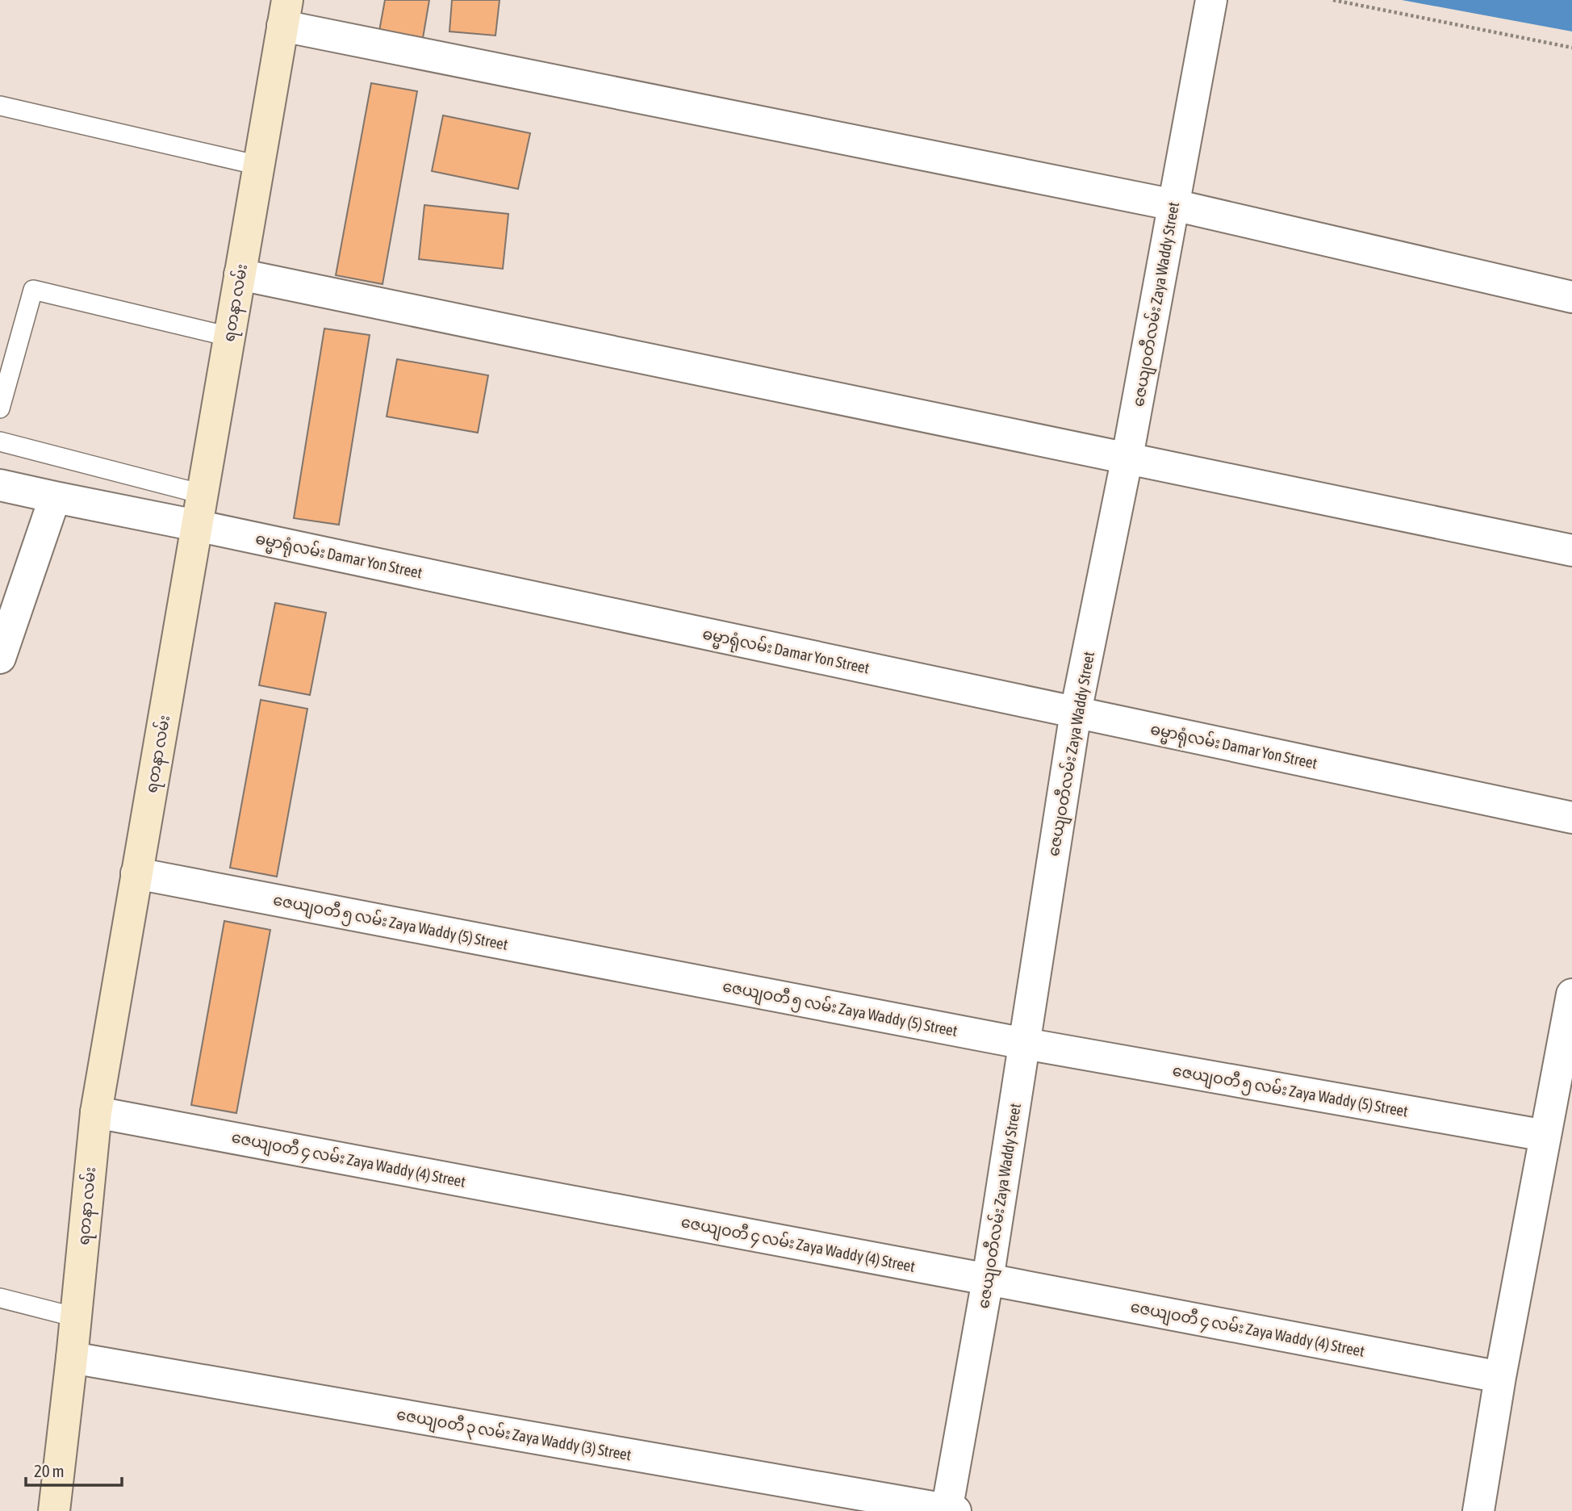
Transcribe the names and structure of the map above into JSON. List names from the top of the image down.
{
  "streets": {
    "main road": ["ရတနာ လမ်း"],
    "street": [
      "ဇေယျဝတီလမ်း Zaya Waddy Street",
      "ဓမ္မာရုံလမ်း Damar Yon Street",
      "ဇေယျဝတီ ၅ လမ်း Zaya Waddy (5) Street",
      "ဇေယျဝတီ ၄ လမ်း Zaya Waddy (4) Street",
      "ဇေယျဝတီ ၃ လမ်း Zaya Waddy (3) Street"
    ]
  },
  "crossings": [
    ["ရတနာ လမ်း", "ဓမ္မာရုံလမ်း Damar Yon Street"],
    ["ရတနာ လမ်း", "ဇေယျဝတီ ၅ လမ်း Zaya Waddy (5) Street"],
    ["ရတနာ လမ်း", "ဇေယျဝတီ ၄ လမ်း Zaya Waddy (4) Street"],
    ["ရတနာ လမ်း", "ဇေယျဝတီ ၃ လမ်း Zaya Waddy (3) Street"],
    ["ဇေယျဝတီလမ်း Zaya Waddy Street", "ဓမ္မာရုံလမ်း Damar Yon Street"],
    ["ဇေယျဝတီလမ်း Zaya Waddy Street", "ဇေယျဝတီ ၅ လမ်း Zaya Waddy (5) Street"],
    ["ဇေယျဝတီလမ်း Zaya Waddy Street", "ဇေယျဝတီ ၄ လမ်း Zaya Waddy (4) Street"],
    ["ဇေယျဝတီလမ်း Zaya Waddy Street", "ဇေယျဝတီ ၃ လမ်း Zaya Waddy (3) Street"]
  ],
  "scale_bar": "20 m"
}
